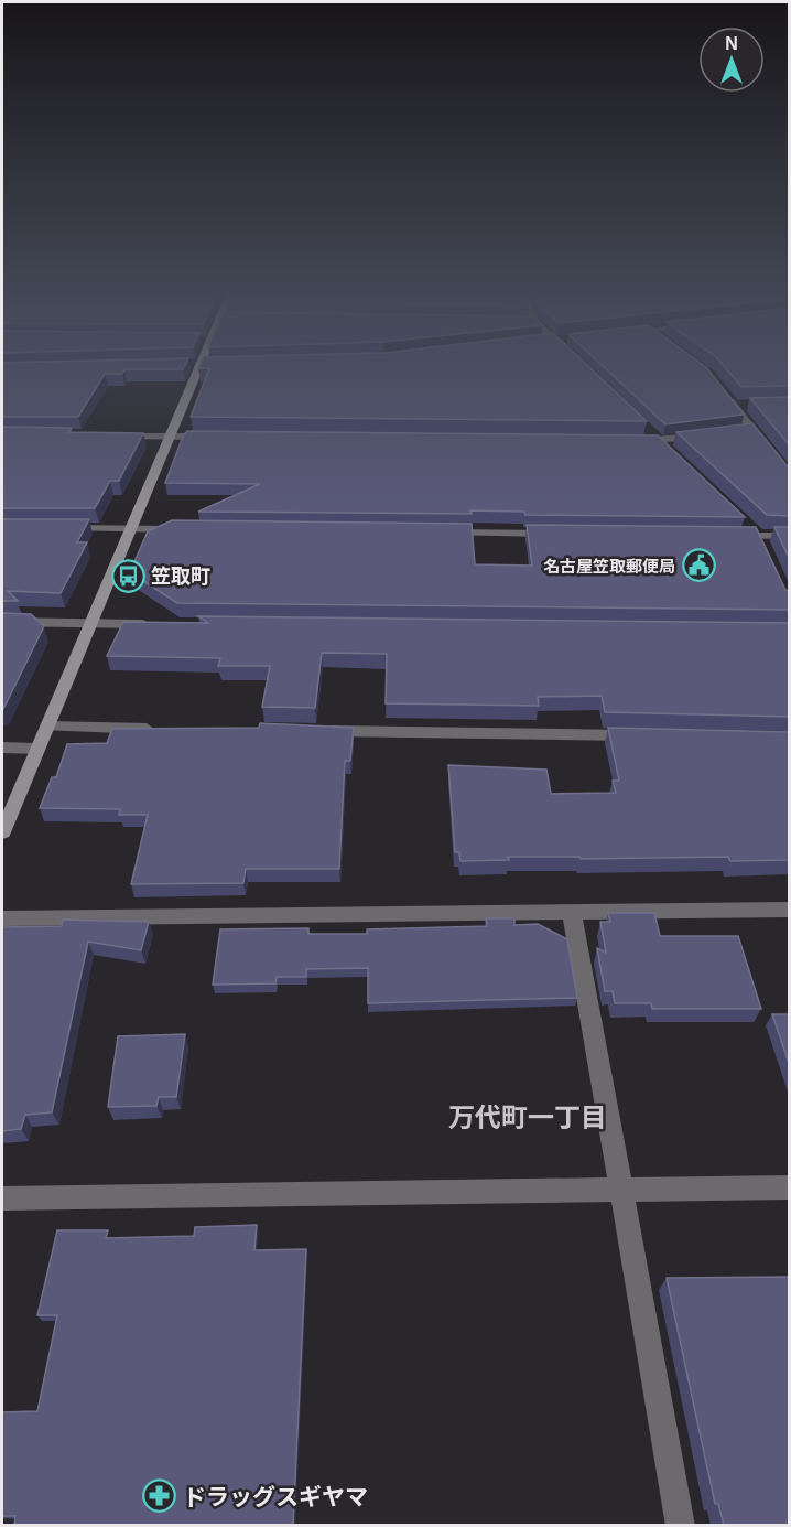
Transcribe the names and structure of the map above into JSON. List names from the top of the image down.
{
  "districts": ["万代町一丁目"],
  "places": {
    "public building": ["名古屋笠取郵便局"],
    "bus stop": ["笠取町"],
    "pharmacy": ["ドラッグスギヤマ"]
  },
  "north": "top"
}
